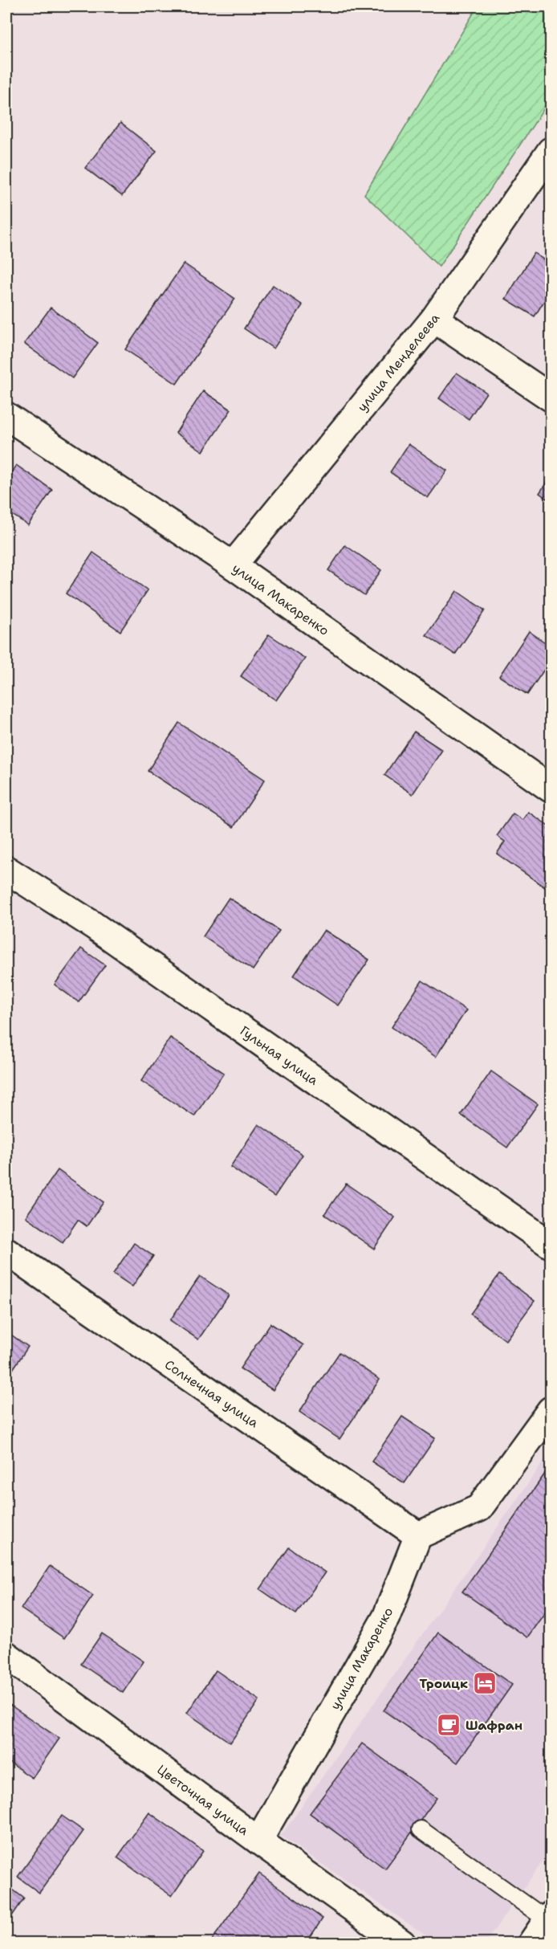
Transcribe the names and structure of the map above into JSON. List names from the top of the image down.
{
  "streets": {
    "street": [
      "улица Менделеева",
      "улица Макаренко",
      "Гульная улица",
      "Солнечная улица",
      "Цветочная улица"
    ]
  },
  "crossings": [
    ["улица Менделеева", "улица Макаренко"],
    ["улица Макаренко", "Солнечная улица"],
    ["улица Макаренко", "Цветочная улица"]
  ],
  "places": {
    "hotel": ["Троицк"],
    "cafe": ["Шафран"]
  }
}
